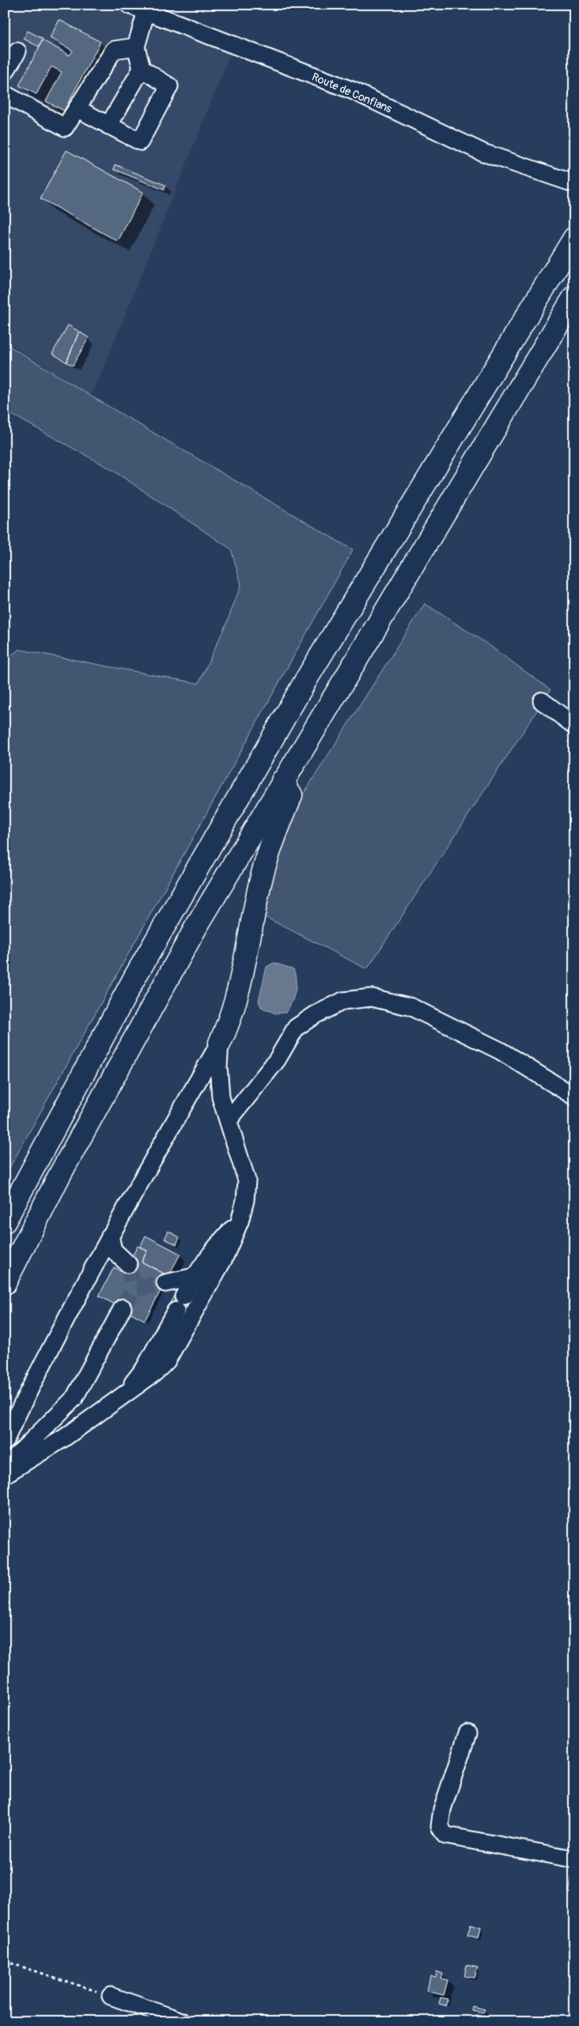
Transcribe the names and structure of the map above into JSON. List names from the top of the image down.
{
  "streets": {
    "street": ["Route de Conflans"]
  }
}
